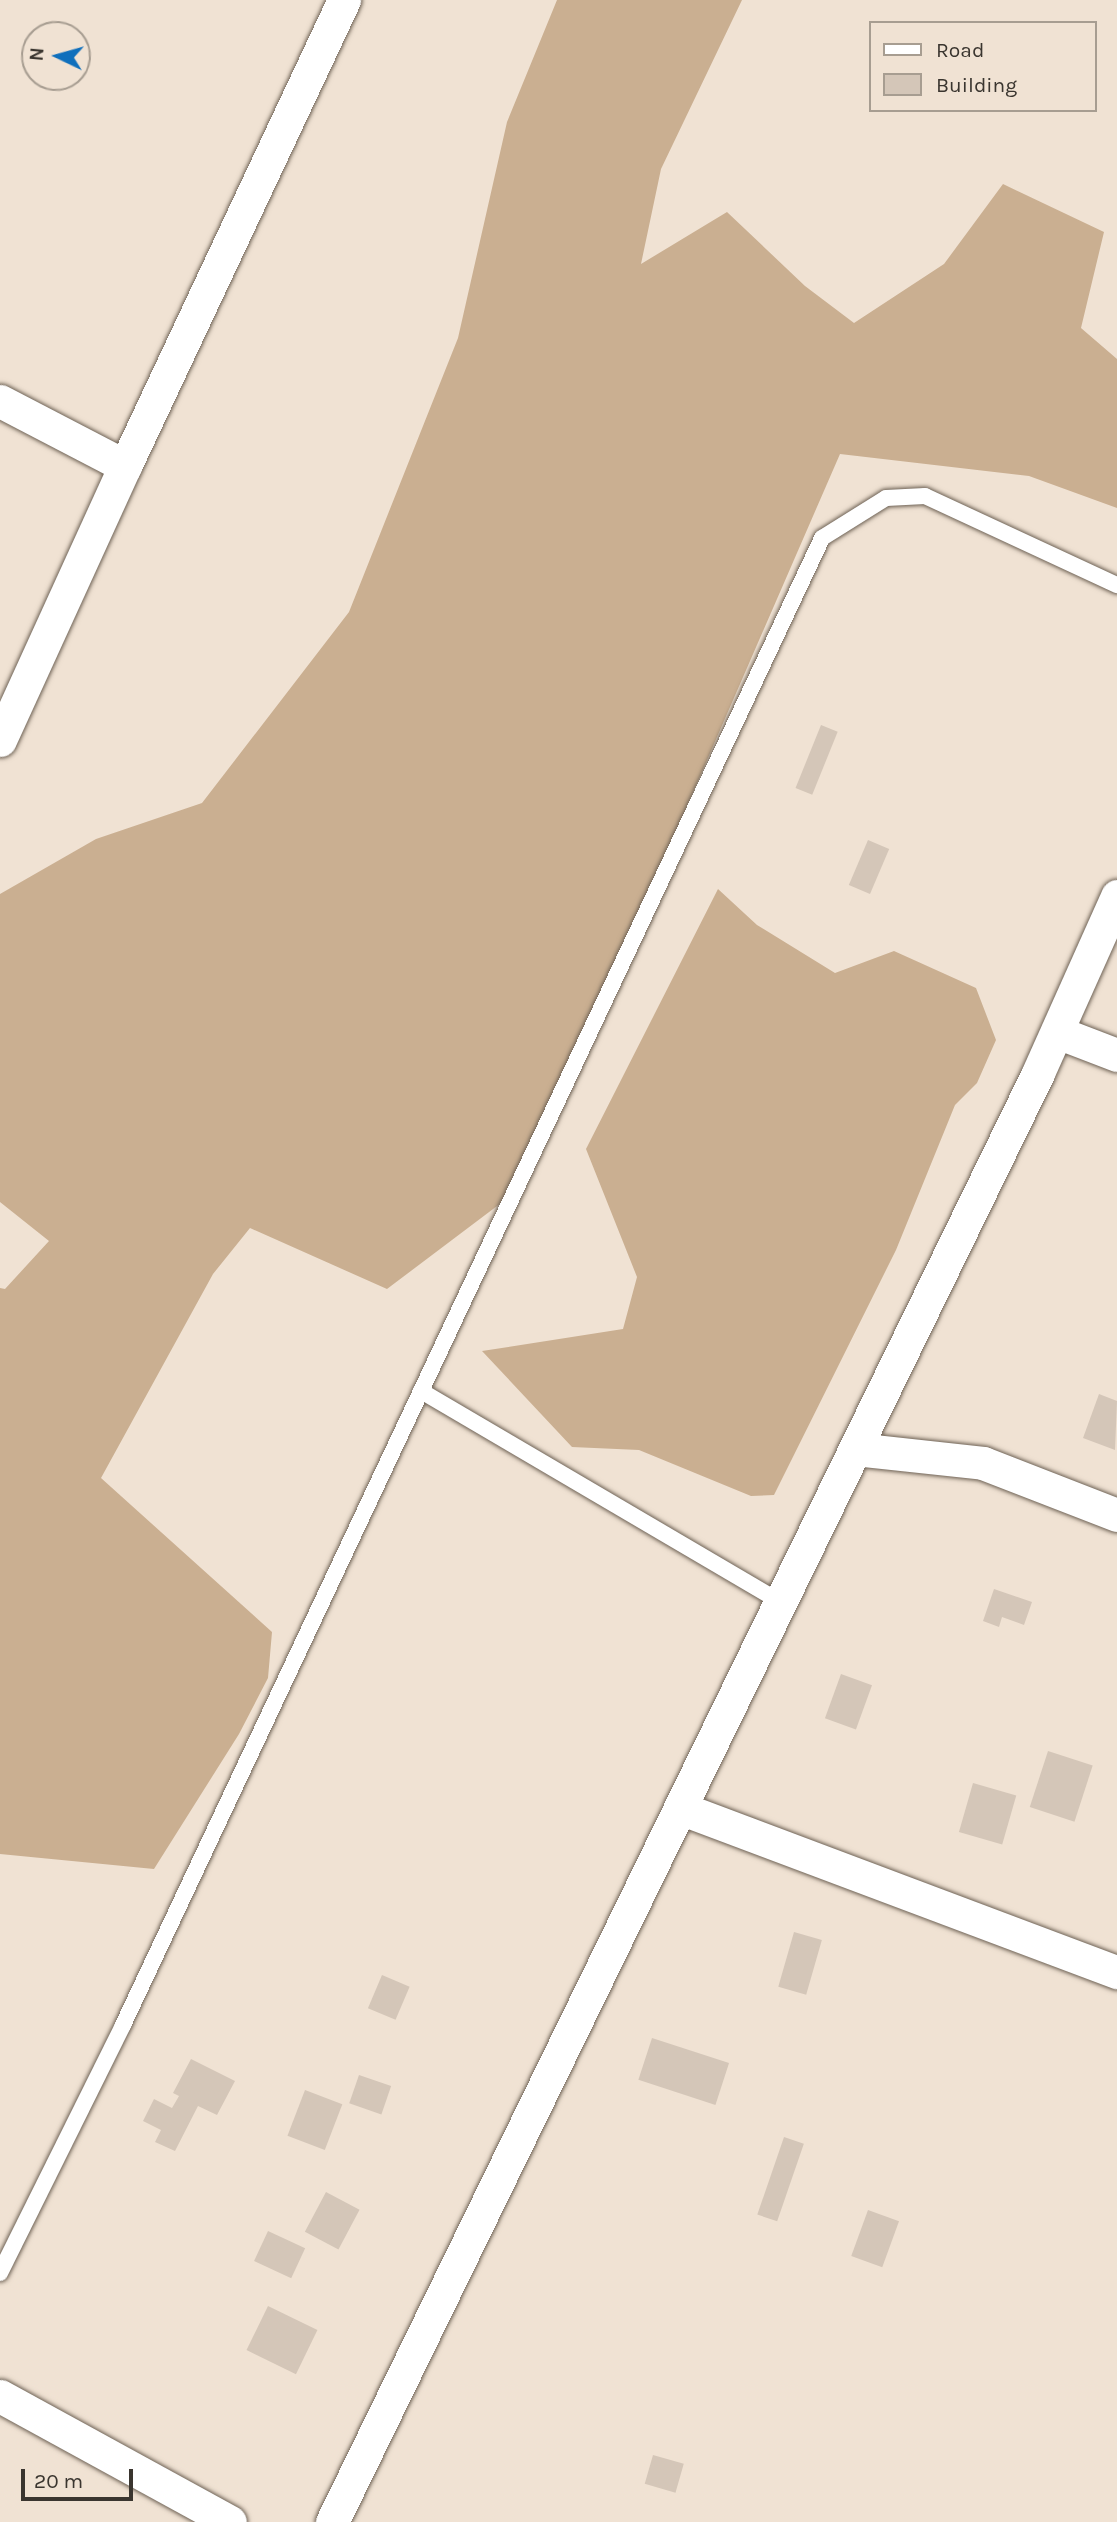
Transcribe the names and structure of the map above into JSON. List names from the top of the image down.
{
  "legend": ["Road", "Building"],
  "scale_bar": "20 m",
  "north": "left"
}
